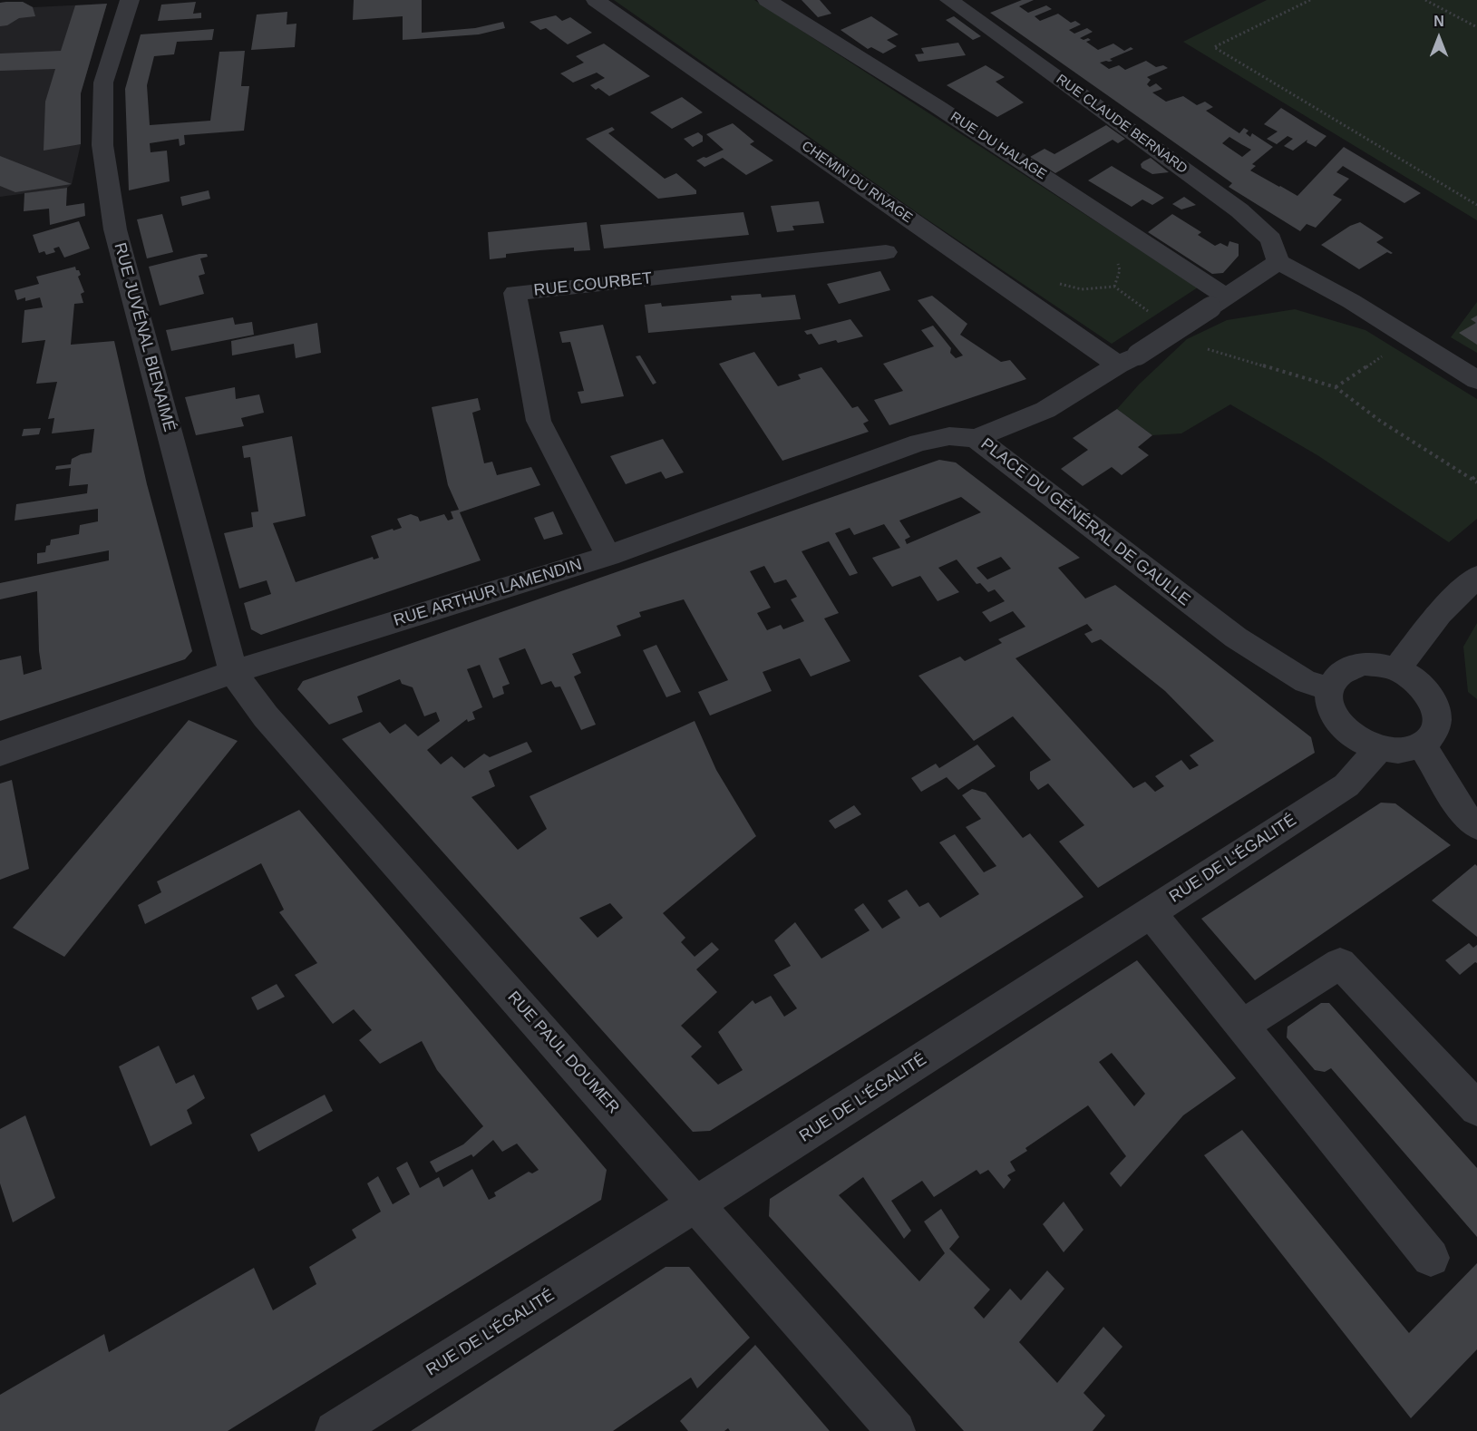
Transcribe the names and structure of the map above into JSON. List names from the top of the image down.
{
  "streets": {
    "street": [
      "RUE CLAUDE BERNARD",
      "RUE DU HALAGE",
      "CHEMIN DU RIVAGE",
      "RUE COURBET",
      "RUE JUVÉNAL BIENAIMÉ",
      "PLACE DU GÉNÉRAL DE GAULLE",
      "RUE ARTHUR LAMENDIN",
      "RUE DE L'ÉGALITÉ",
      "RUE PAUL DOUMER"
    ]
  },
  "crossings": [
    ["RUE CLAUDE BERNARD", "PLACE DU GÉNÉRAL DE GAULLE"],
    ["RUE DU HALAGE", "PLACE DU GÉNÉRAL DE GAULLE"],
    ["CHEMIN DU RIVAGE", "PLACE DU GÉNÉRAL DE GAULLE"],
    ["RUE COURBET", "RUE ARTHUR LAMENDIN"],
    ["RUE JUVÉNAL BIENAIMÉ", "RUE ARTHUR LAMENDIN"],
    ["RUE JUVÉNAL BIENAIMÉ", "RUE PAUL DOUMER"],
    ["PLACE DU GÉNÉRAL DE GAULLE", "RUE ARTHUR LAMENDIN"],
    ["PLACE DU GÉNÉRAL DE GAULLE", "RUE DE L'ÉGALITÉ"],
    ["RUE ARTHUR LAMENDIN", "RUE PAUL DOUMER"],
    ["RUE DE L'ÉGALITÉ", "RUE PAUL DOUMER"]
  ],
  "north": "top"
}
